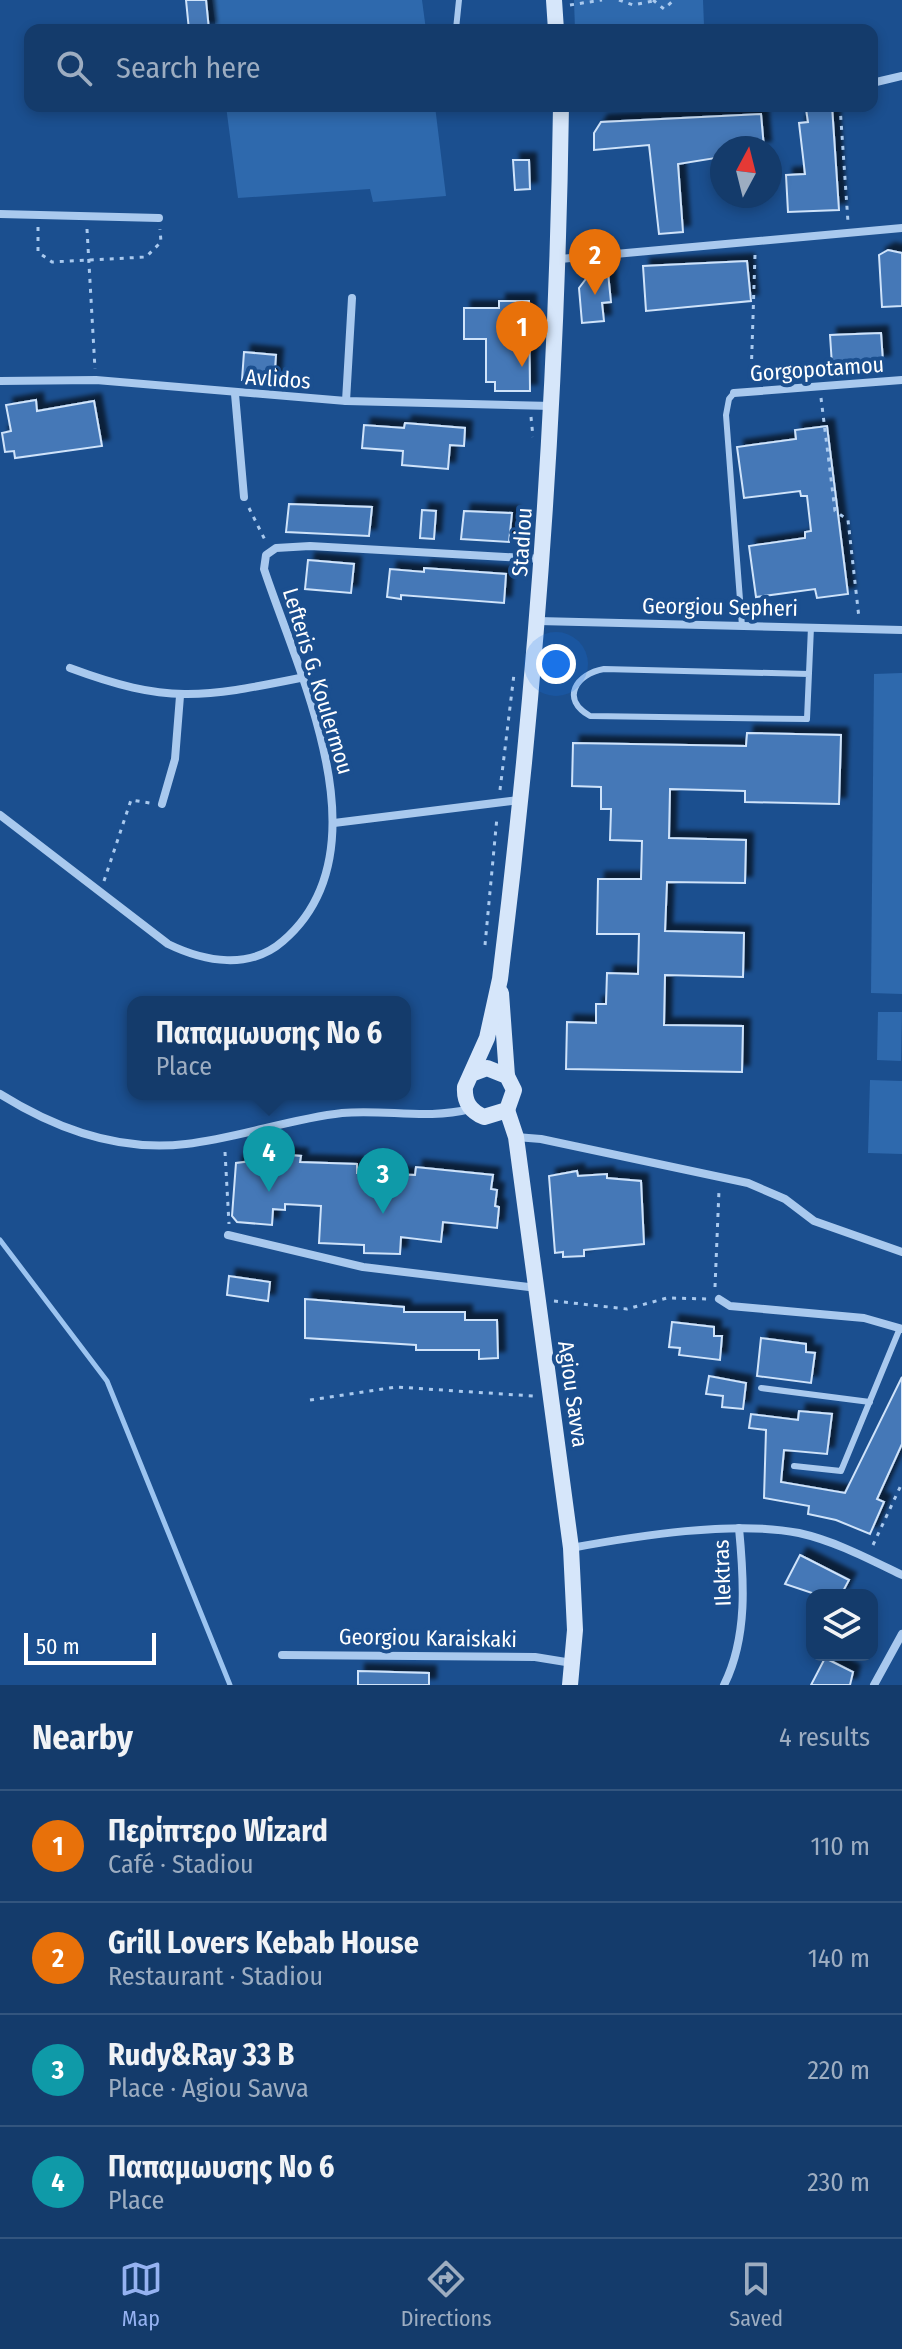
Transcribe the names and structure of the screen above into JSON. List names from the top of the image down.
{
  "streets": {
    "street": [
      "Gorgopotamou",
      "Avlidos",
      "Stadiou",
      "Georgiou Sepheri",
      "Lefteris G. Koulermou",
      "Agiou Savva",
      "Ilektras",
      "Georgiou Karaiskaki"
    ]
  },
  "crossings": [
    ["Avlidos", "Stadiou"],
    ["Stadiou", "Georgiou Sepheri"],
    ["Stadiou", "Agiou Savva"],
    ["Agiou Savva", "Ilektras"],
    ["Agiou Savva", "Georgiou Karaiskaki"]
  ],
  "scale_bar": "50 m",
  "north": "top",
  "page": {
    "search": "Search here",
    "pins": [
      "2",
      "1",
      "4",
      "3"
    ],
    "popup": ["Παπαμωυσης No 6", "Place"],
    "scale": "50 m",
    "heading": ["Nearby", "4 results"],
    "list": [
      {
        "mark": "1",
        "name": "Περίπτερο Wizard",
        "note": "Café · Stadiou",
        "value": "110 m"
      },
      {
        "mark": "2",
        "name": "Grill Lovers Kebab House",
        "note": "Restaurant · Stadiou",
        "value": "140 m"
      },
      {
        "mark": "3",
        "name": "Rudy&Ray 33 B",
        "note": "Place · Agiou Savva",
        "value": "220 m"
      },
      {
        "mark": "4",
        "name": "Παπαμωυσης No 6",
        "note": "Place",
        "value": "230 m"
      }
    ],
    "nav": ["Map", "Directions", "Saved"]
  }
}
